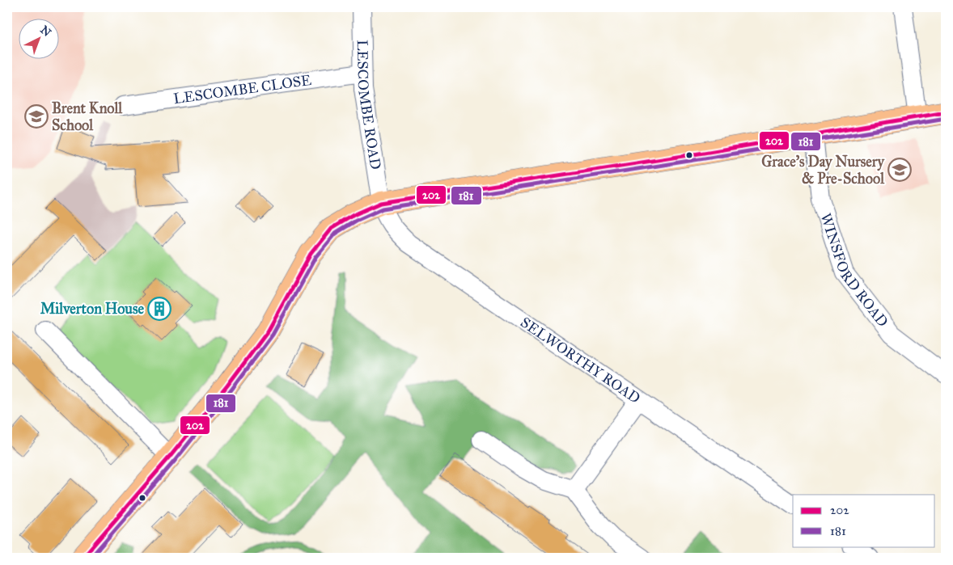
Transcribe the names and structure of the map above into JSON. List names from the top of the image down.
{
  "streets": {
    "street": [
      "LESCOMBE CLOSE",
      "LESCOMBE ROAD",
      "WINSFORD ROAD",
      "SELWORTHY ROAD"
    ]
  },
  "crossings": [
    ["LESCOMBE CLOSE", "LESCOMBE ROAD"],
    ["LESCOMBE ROAD", "SELWORTHY ROAD"]
  ],
  "places": {
    "school or university": ["Brent Knoll School", "Grace’s Day Nursery & Pre-School"],
    "building": ["Milverton House"]
  },
  "lines": ["transit line 202", "transit line 181"],
  "legend": ["202", "181"],
  "north": "top right"
}
